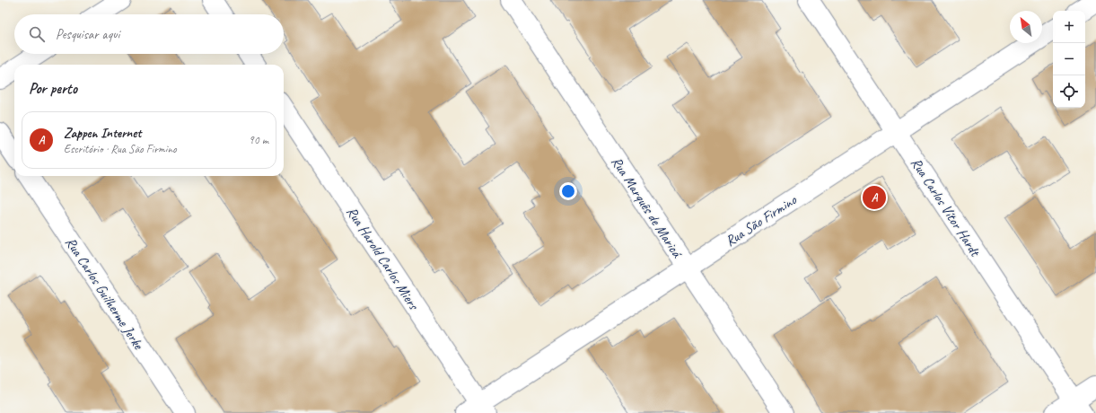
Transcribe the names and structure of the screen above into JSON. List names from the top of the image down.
{
  "streets": {
    "street": [
      "Rua Marquês de Maricá",
      "Rua Carlos Vítor Hardt",
      "Rua São Firmino",
      "Rua Harold Carlos Miers",
      "Rua Carlos Guilherme Jerke"
    ]
  },
  "crossings": [
    ["Rua Marquês de Maricá", "Rua São Firmino"],
    ["Rua Carlos Vítor Hardt", "Rua São Firmino"],
    ["Rua São Firmino", "Rua Harold Carlos Miers"]
  ],
  "north": "top left",
  "page": {
    "map_buttons": ["+", "−"],
    "search": "Pesquisar aqui",
    "heading": "Por perto",
    "list": [
      {
        "mark": "A",
        "name": "Zappen Internet",
        "note": "Escritório · Rua São Firmino",
        "value": "90 m"
      }
    ],
    "pins": "A"
  }
}
